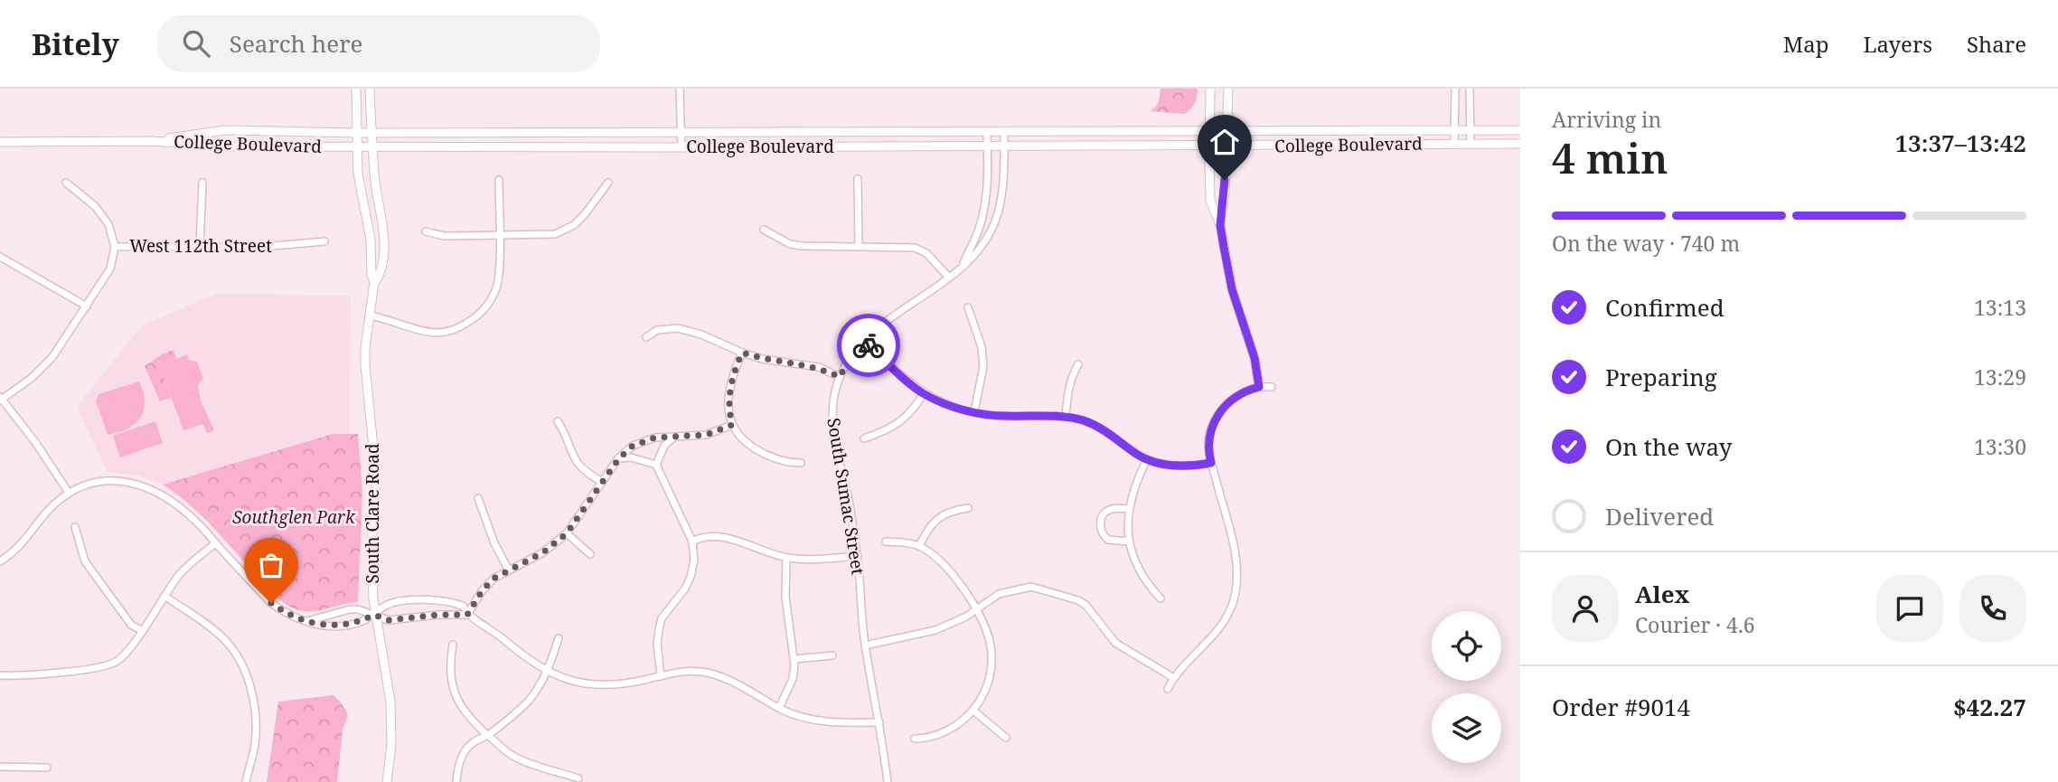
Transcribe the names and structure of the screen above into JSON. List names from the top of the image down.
{
  "streets": {
    "street": [
      "College Boulevard",
      "West 112th Street",
      "South Sumac Street",
      "South Clare Road"
    ]
  },
  "crossings": [
    ["College Boulevard", "South Sumac Street"],
    ["College Boulevard", "South Clare Road"]
  ],
  "parks": ["Southglen Park"],
  "page": {
    "header": "Bitely",
    "search": "Search here",
    "nav": ["Map", "Layers", "Share"],
    "heading": ["4 min", "Arriving in", "13:37–13:42"],
    "panel": [
      "Alex",
      "Courier · 4.6",
      "Order #9014",
      "$42.27"
    ],
    "bar": "On the way · 740 m",
    "list": [
      ["Confirmed", "13:13"],
      ["Preparing", "13:29"],
      ["On the way", "13:30"],
      "Delivered"
    ]
  }
}
